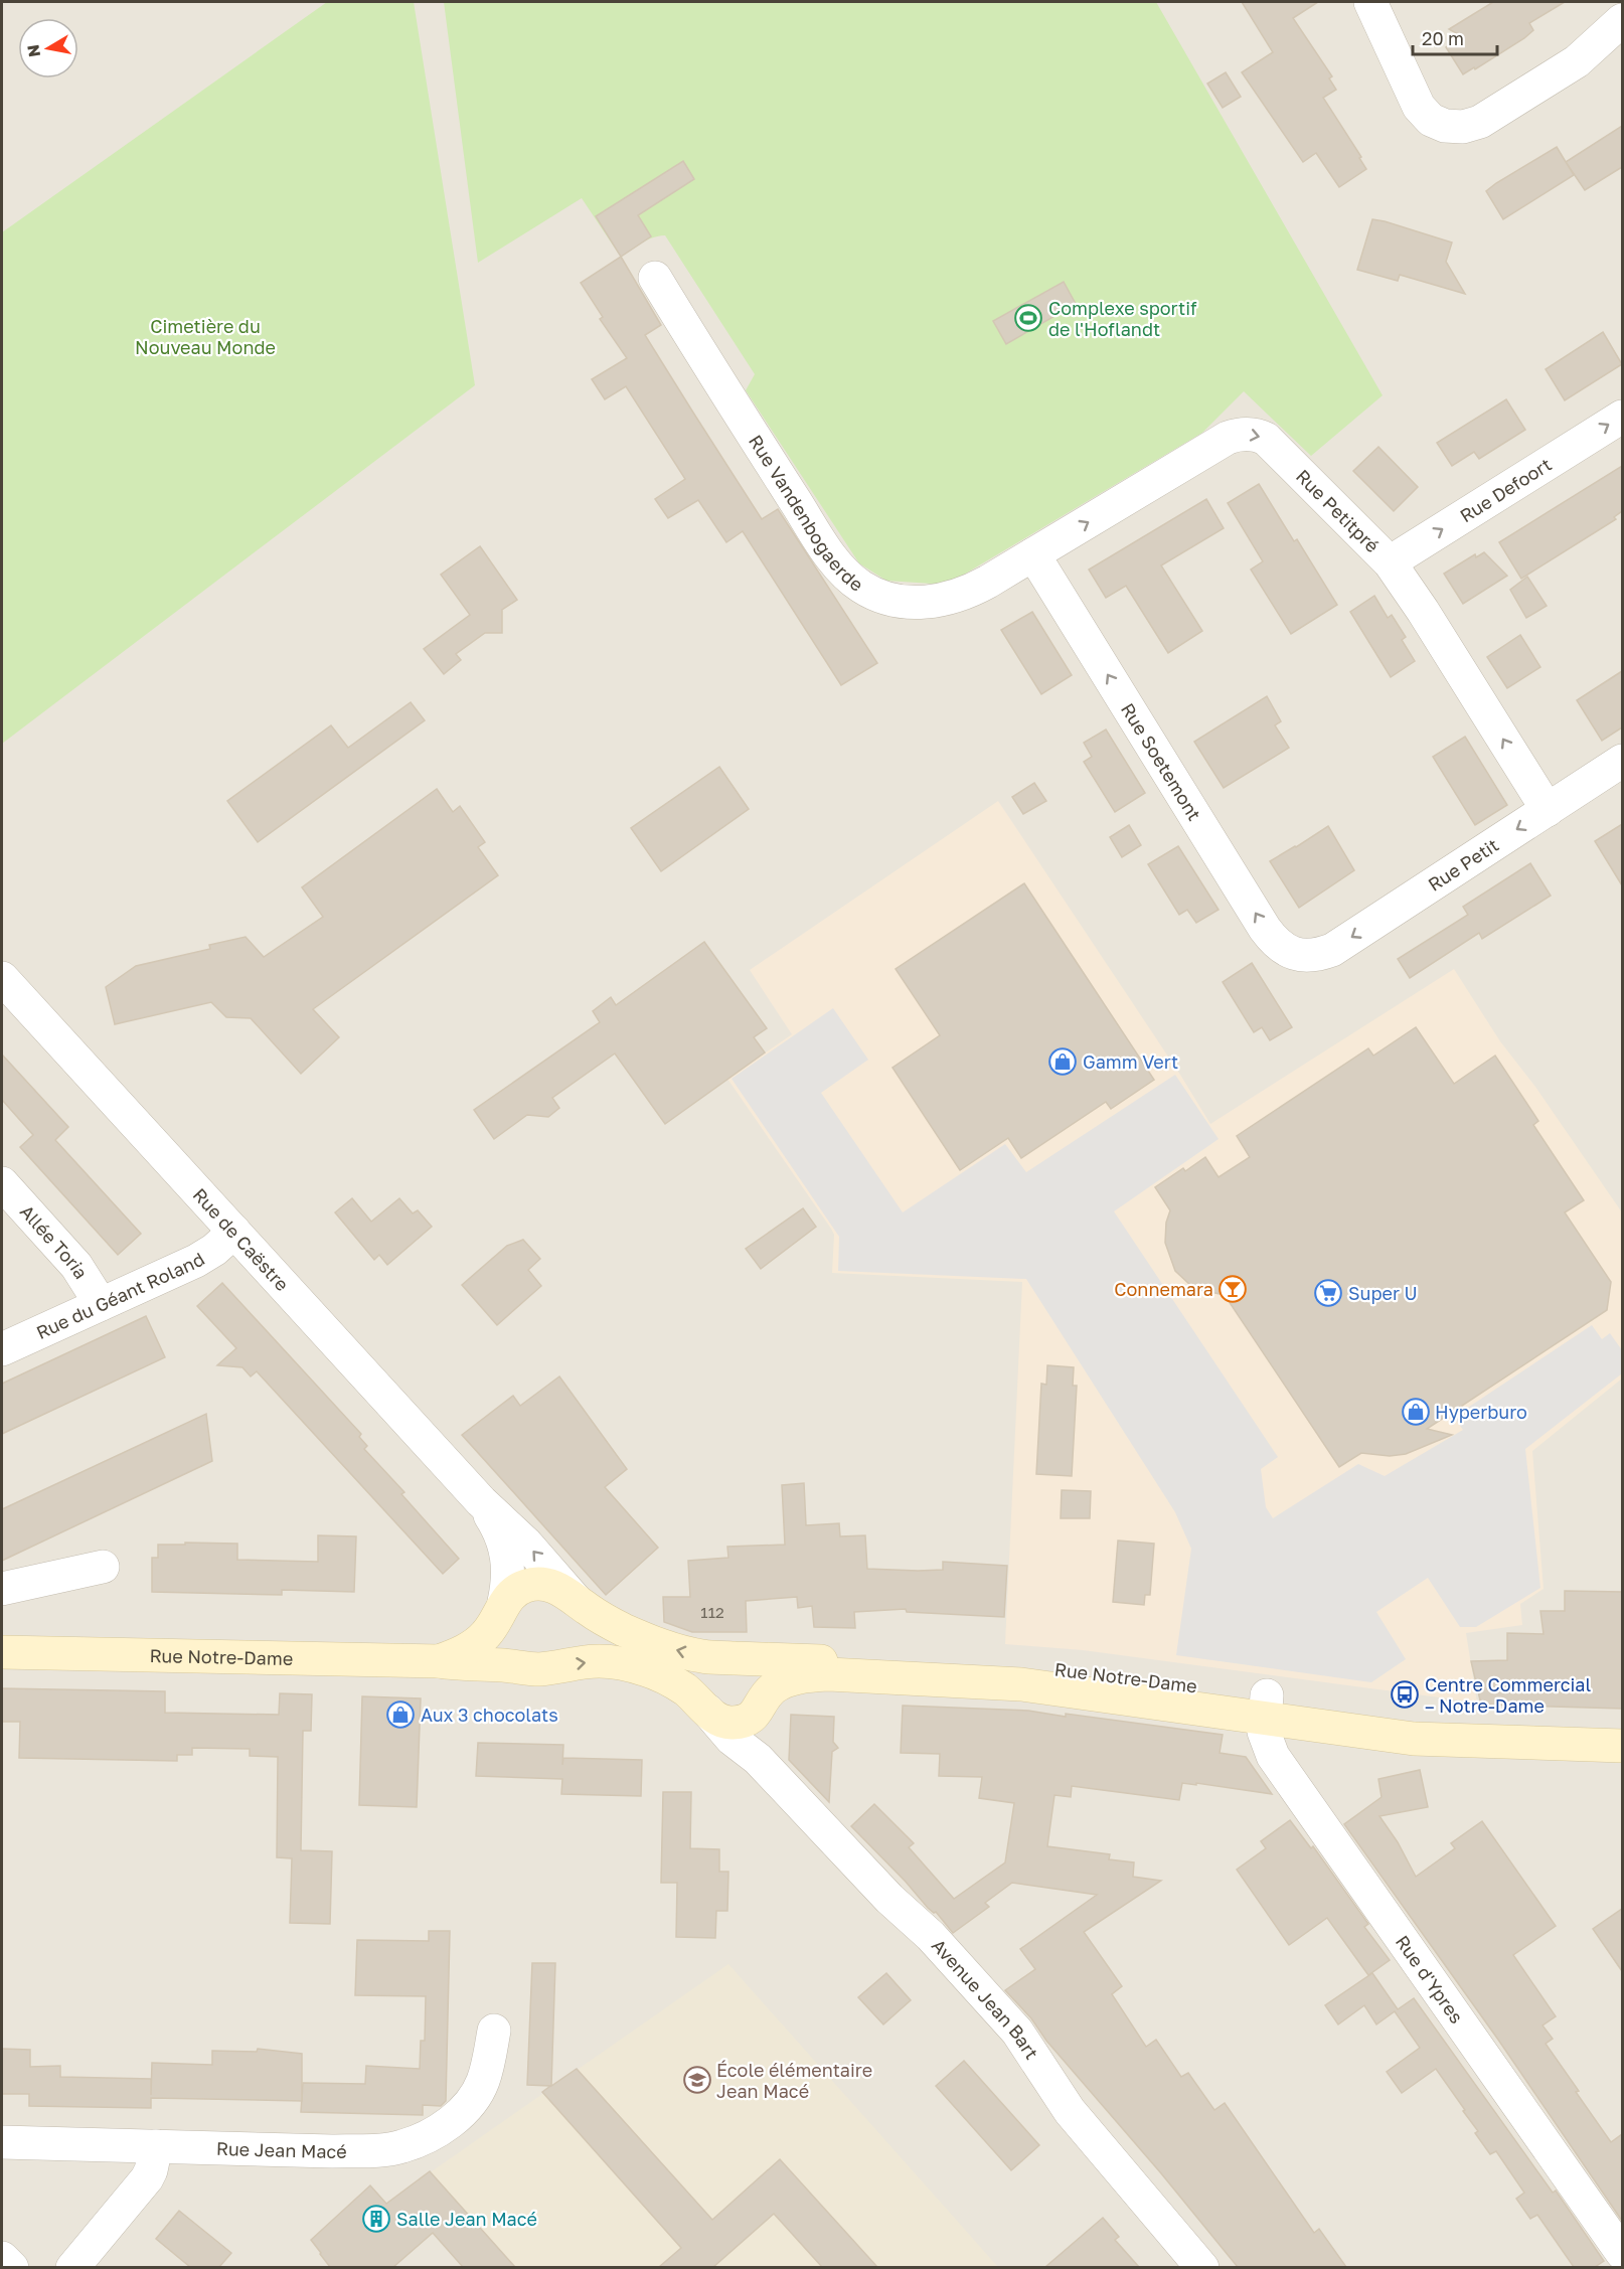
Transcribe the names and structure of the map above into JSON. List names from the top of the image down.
{
  "streets": {
    "main road": ["Rue Notre-Dame"],
    "street": [
      "Rue Defoort",
      "Rue Vandenbogaerde",
      "Rue Petitpré",
      "Rue Soetemont",
      "Rue Petit",
      "Rue de Caëstre",
      "Allée Toria",
      "Rue du Géant Roland",
      "Rue d'Ypres",
      "Avenue Jean Bart",
      "Rue Jean Macé"
    ]
  },
  "crossings": [
    ["Rue Defoort", "Rue Petitpré"],
    ["Rue Vandenbogaerde", "Rue Petitpré"],
    ["Rue Vandenbogaerde", "Rue Soetemont"],
    ["Rue Petitpré", "Rue Soetemont"],
    ["Rue Petitpré", "Rue Petit"],
    ["Rue Soetemont", "Rue Petit"],
    ["Rue de Caëstre", "Rue du Géant Roland"],
    ["Rue de Caëstre", "Rue Notre-Dame"],
    ["Allée Toria", "Rue du Géant Roland"],
    ["Rue Notre-Dame", "Rue d'Ypres"],
    ["Rue Notre-Dame", "Avenue Jean Bart"]
  ],
  "one_way": ["Rue Defoort", "Rue Soetemont", "Rue Petit"],
  "parks": ["Cimetière du Nouveau Monde"],
  "places": {
    "sports": ["Complexe sportif de l'Hoflandt"],
    "shop": ["Gamm Vert", "Hyperburo", "Aux 3 chocolats"],
    "bar": ["Connemara"],
    "supermarket": ["Super U"],
    "bus stop": ["Centre Commercial – Notre-Dame"],
    "school or university": ["École élémentaire Jean Macé"],
    "building": ["Salle Jean Macé"]
  },
  "house_numbers": ["112"],
  "scale_bar": "20 m",
  "north": "left"
}
